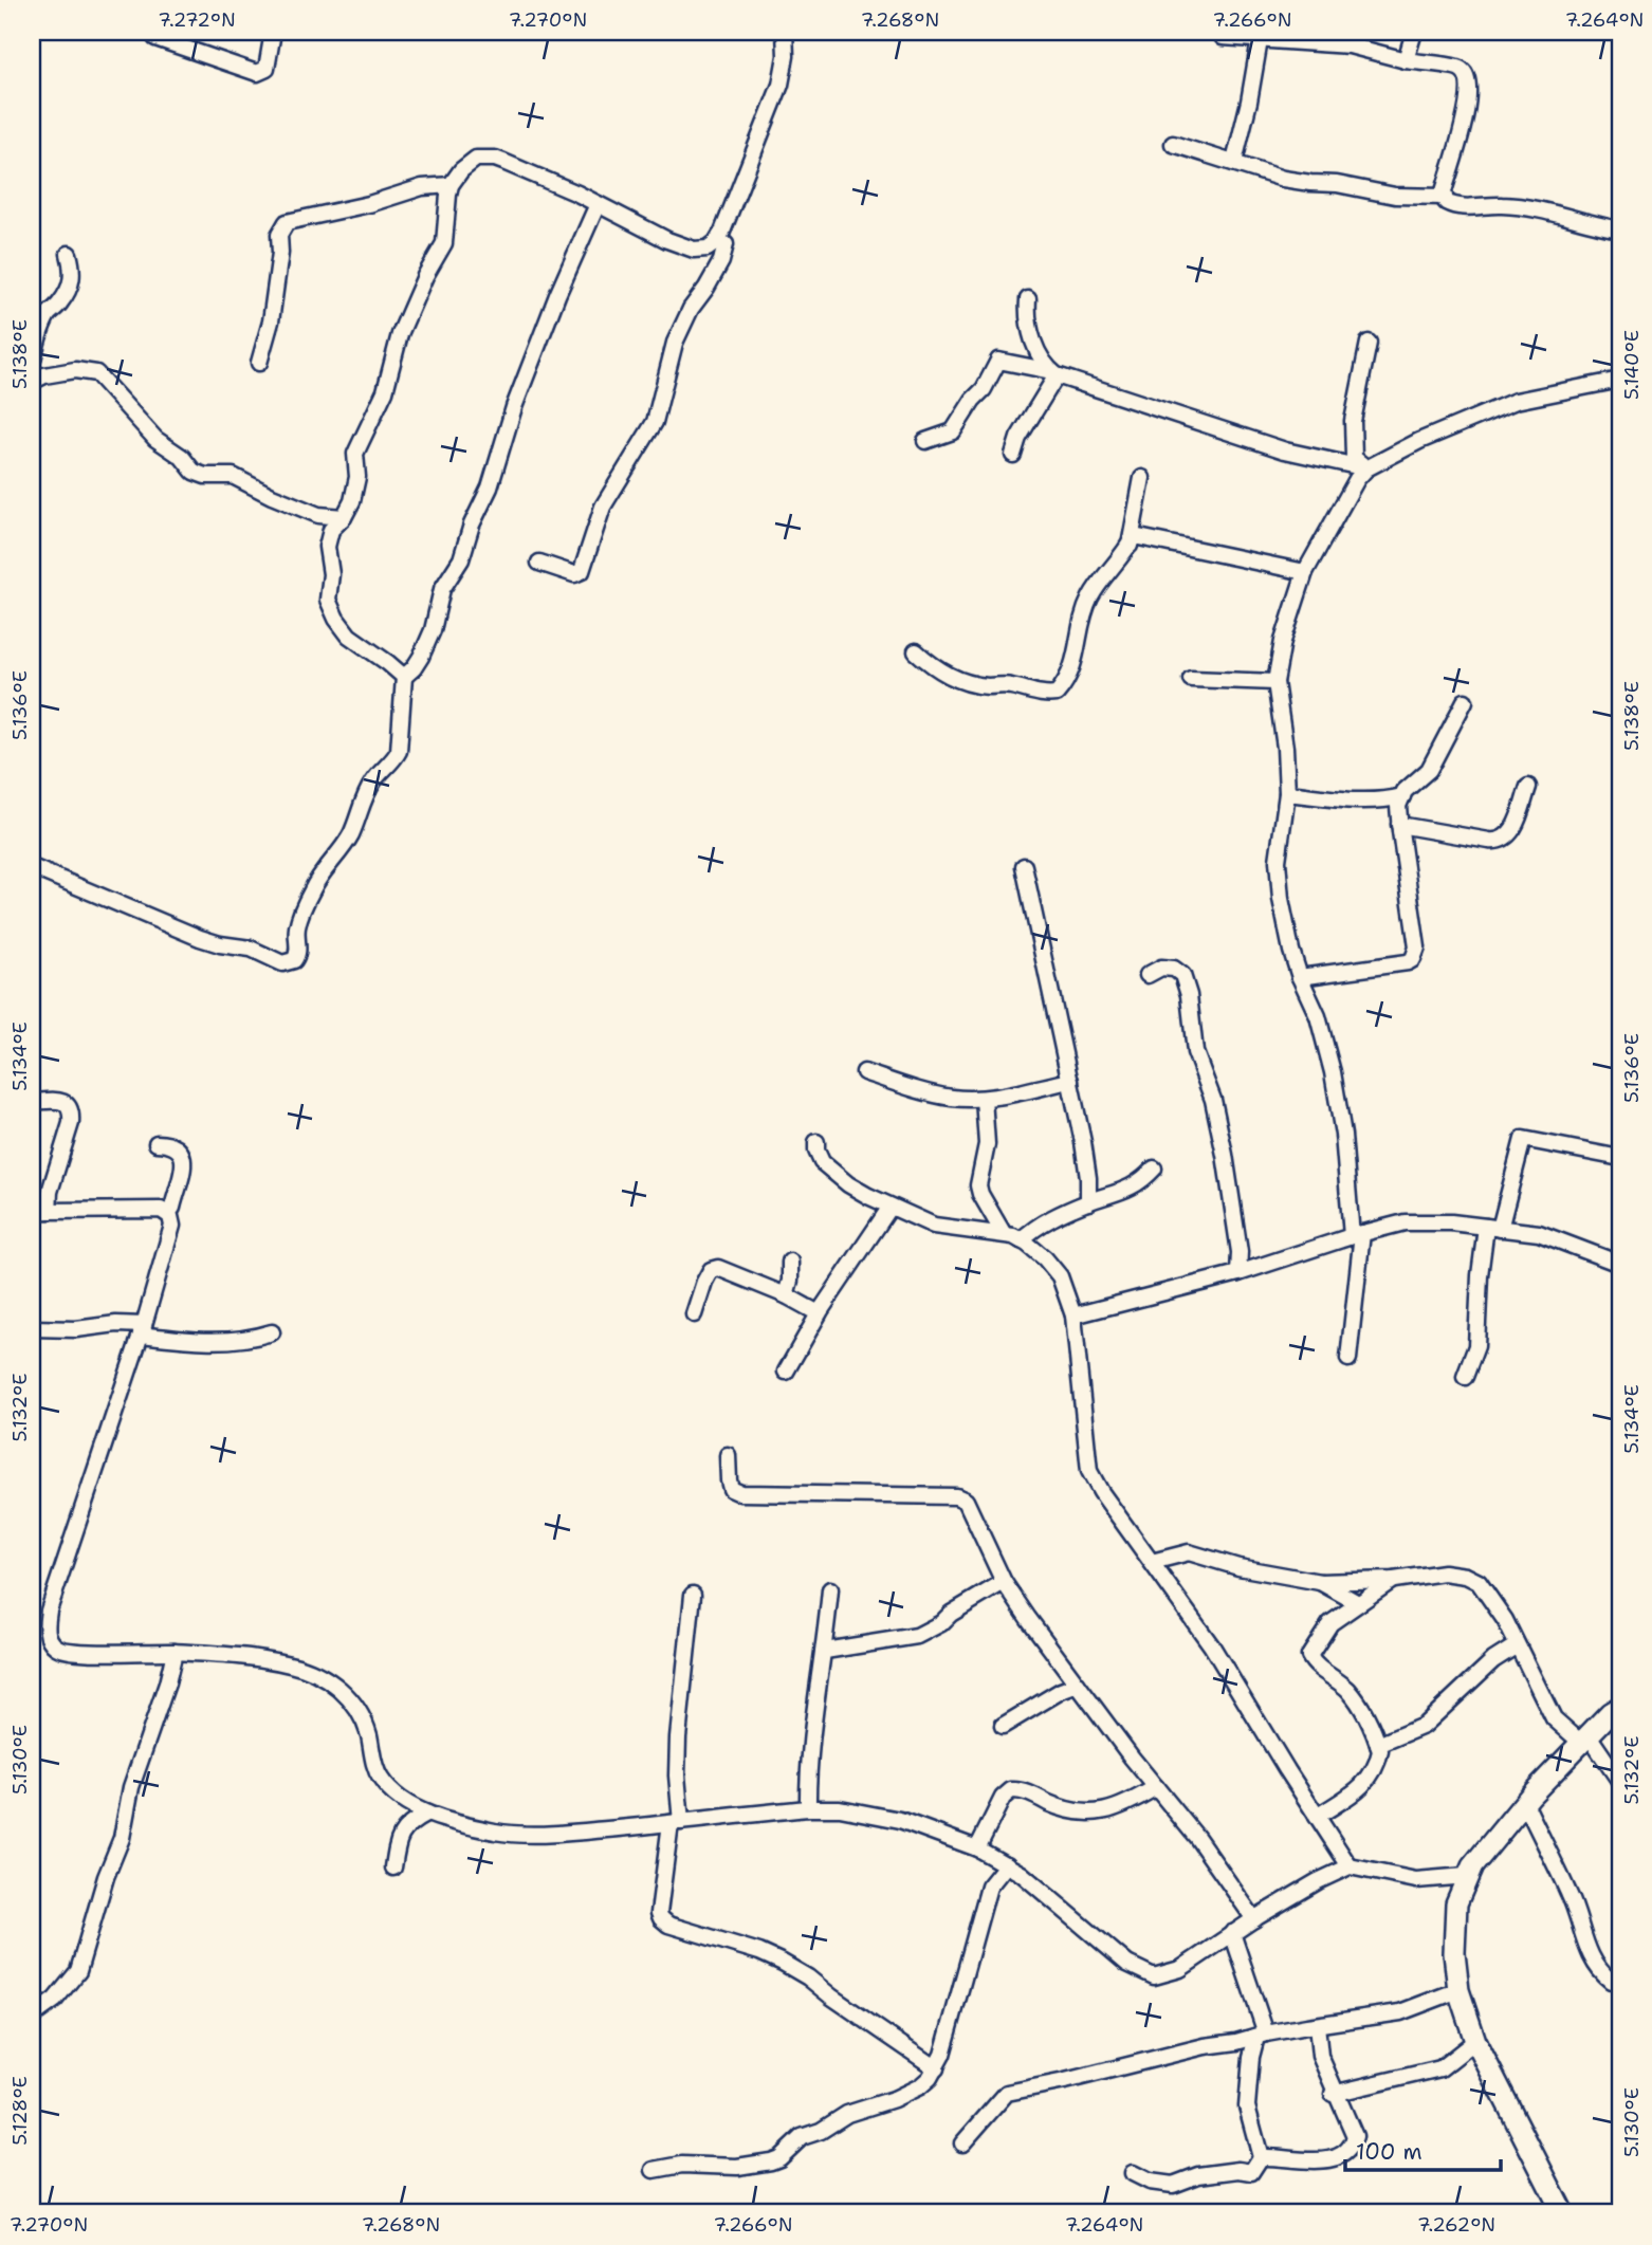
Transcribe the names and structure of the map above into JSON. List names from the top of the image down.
{
  "scale_bar": "100 m",
  "coordinates": [
    "7.272°N",
    "7.270°N",
    "7.268°N",
    "7.266°N",
    "7.264°N",
    "5.138°E",
    "5.140°E",
    "5.136°E",
    "5.134°E",
    "5.132°E",
    "5.130°E",
    "5.128°E",
    "7.262°N"
  ]
}
